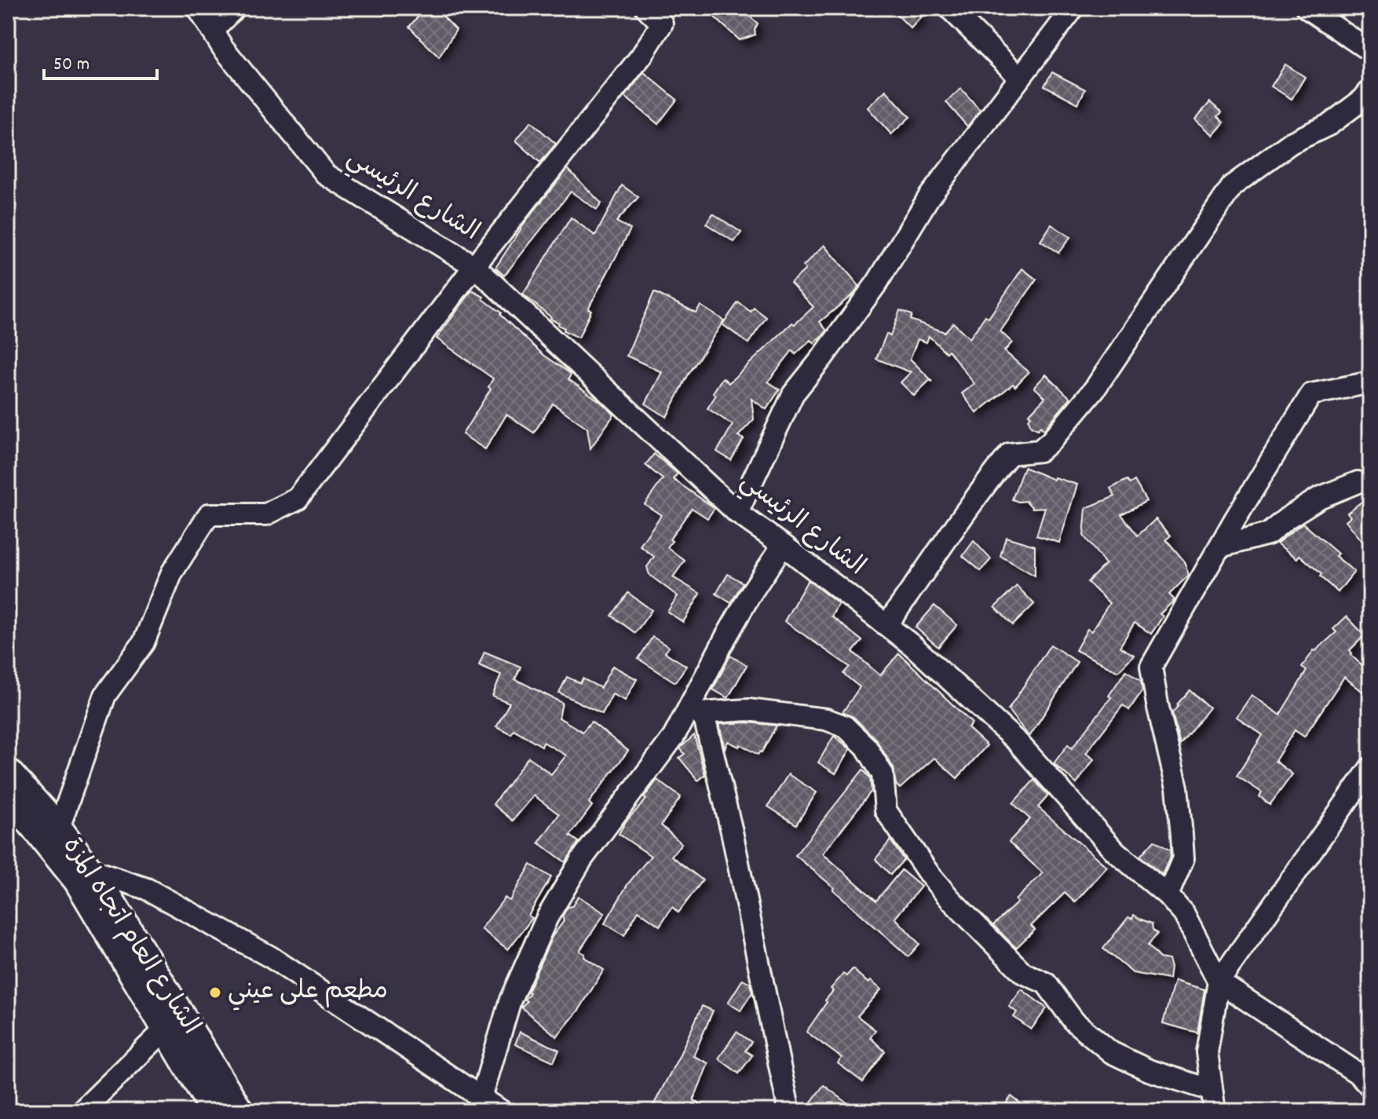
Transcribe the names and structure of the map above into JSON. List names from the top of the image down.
{
  "streets": {
    "main road": ["الشارع العام اتجاه المزة"],
    "street": ["الشارع الرئيسي"]
  },
  "places": ["مطعم على عيني"],
  "scale_bar": "50 m"
}
